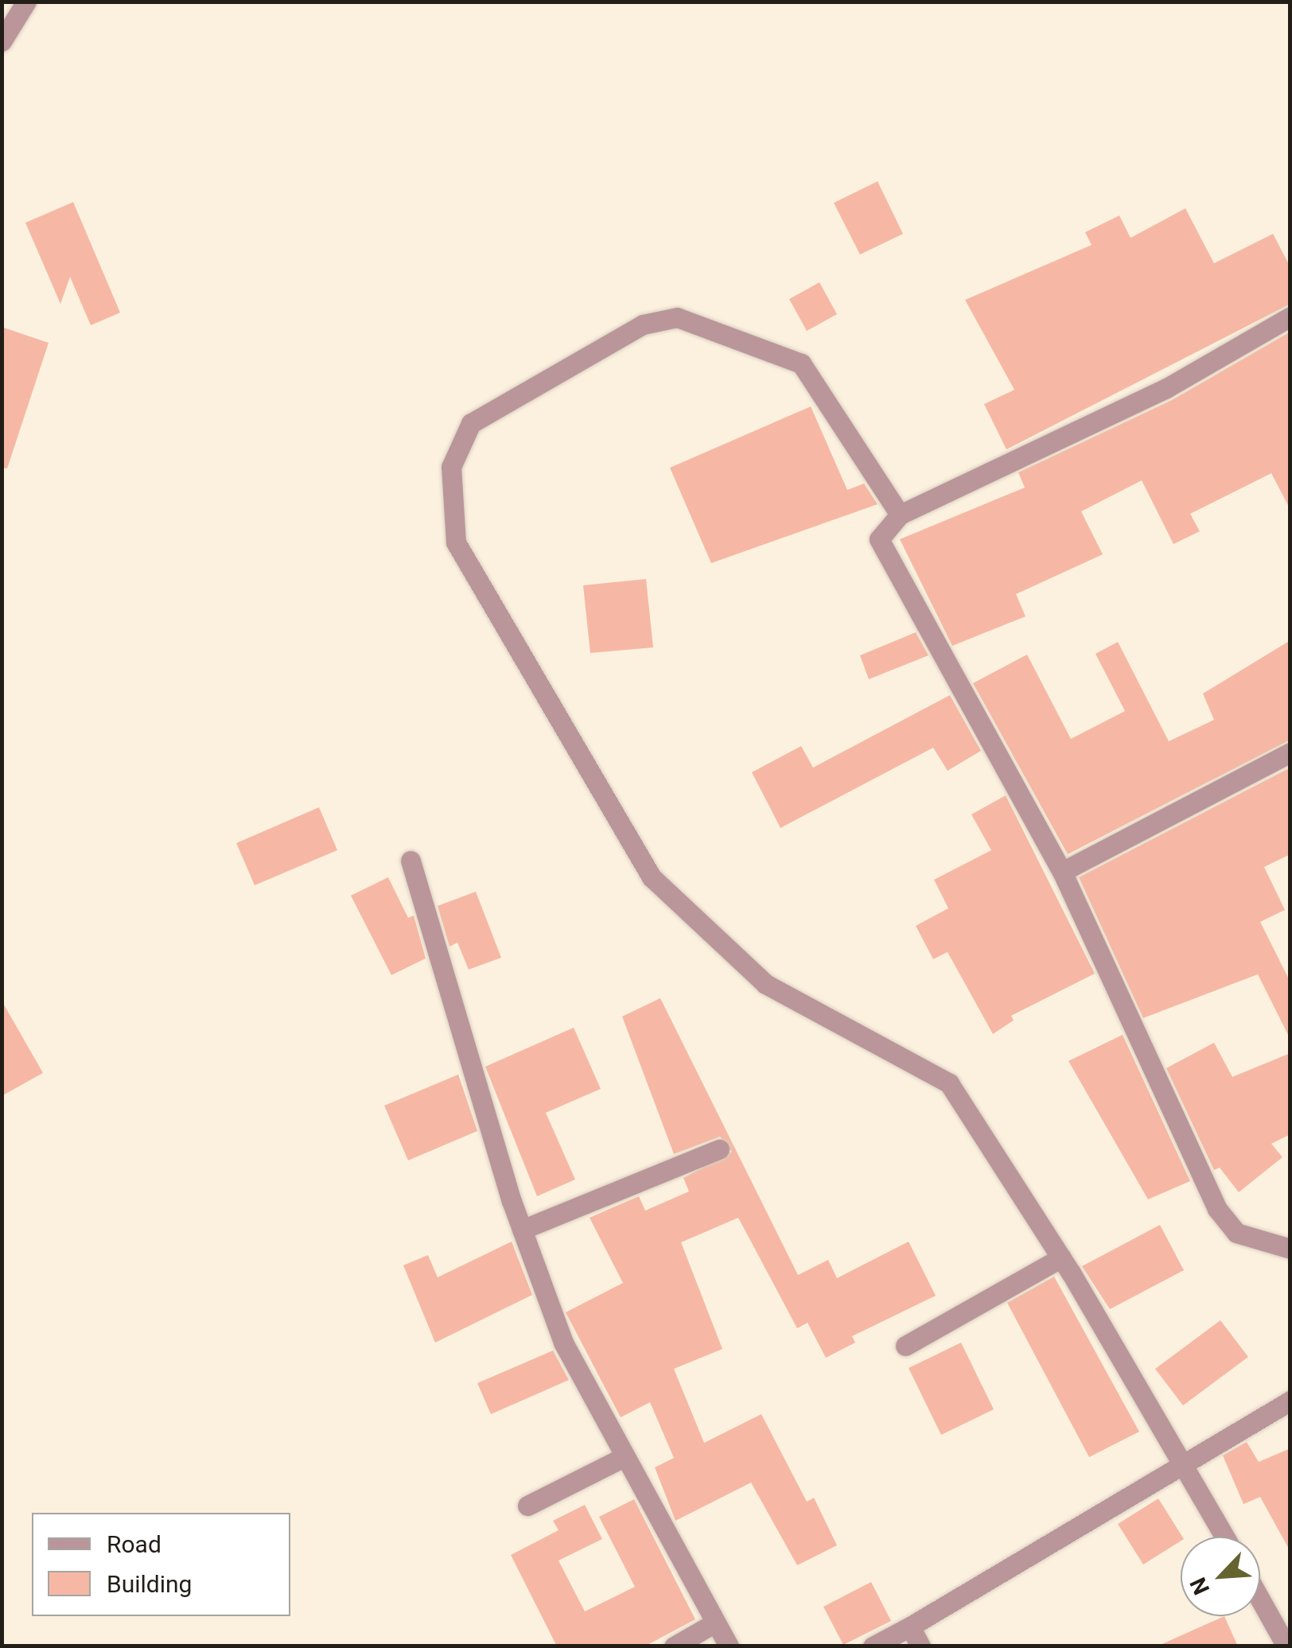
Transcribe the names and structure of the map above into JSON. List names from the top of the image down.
{
  "legend": ["Road", "Building"],
  "north": "bottom left"
}
